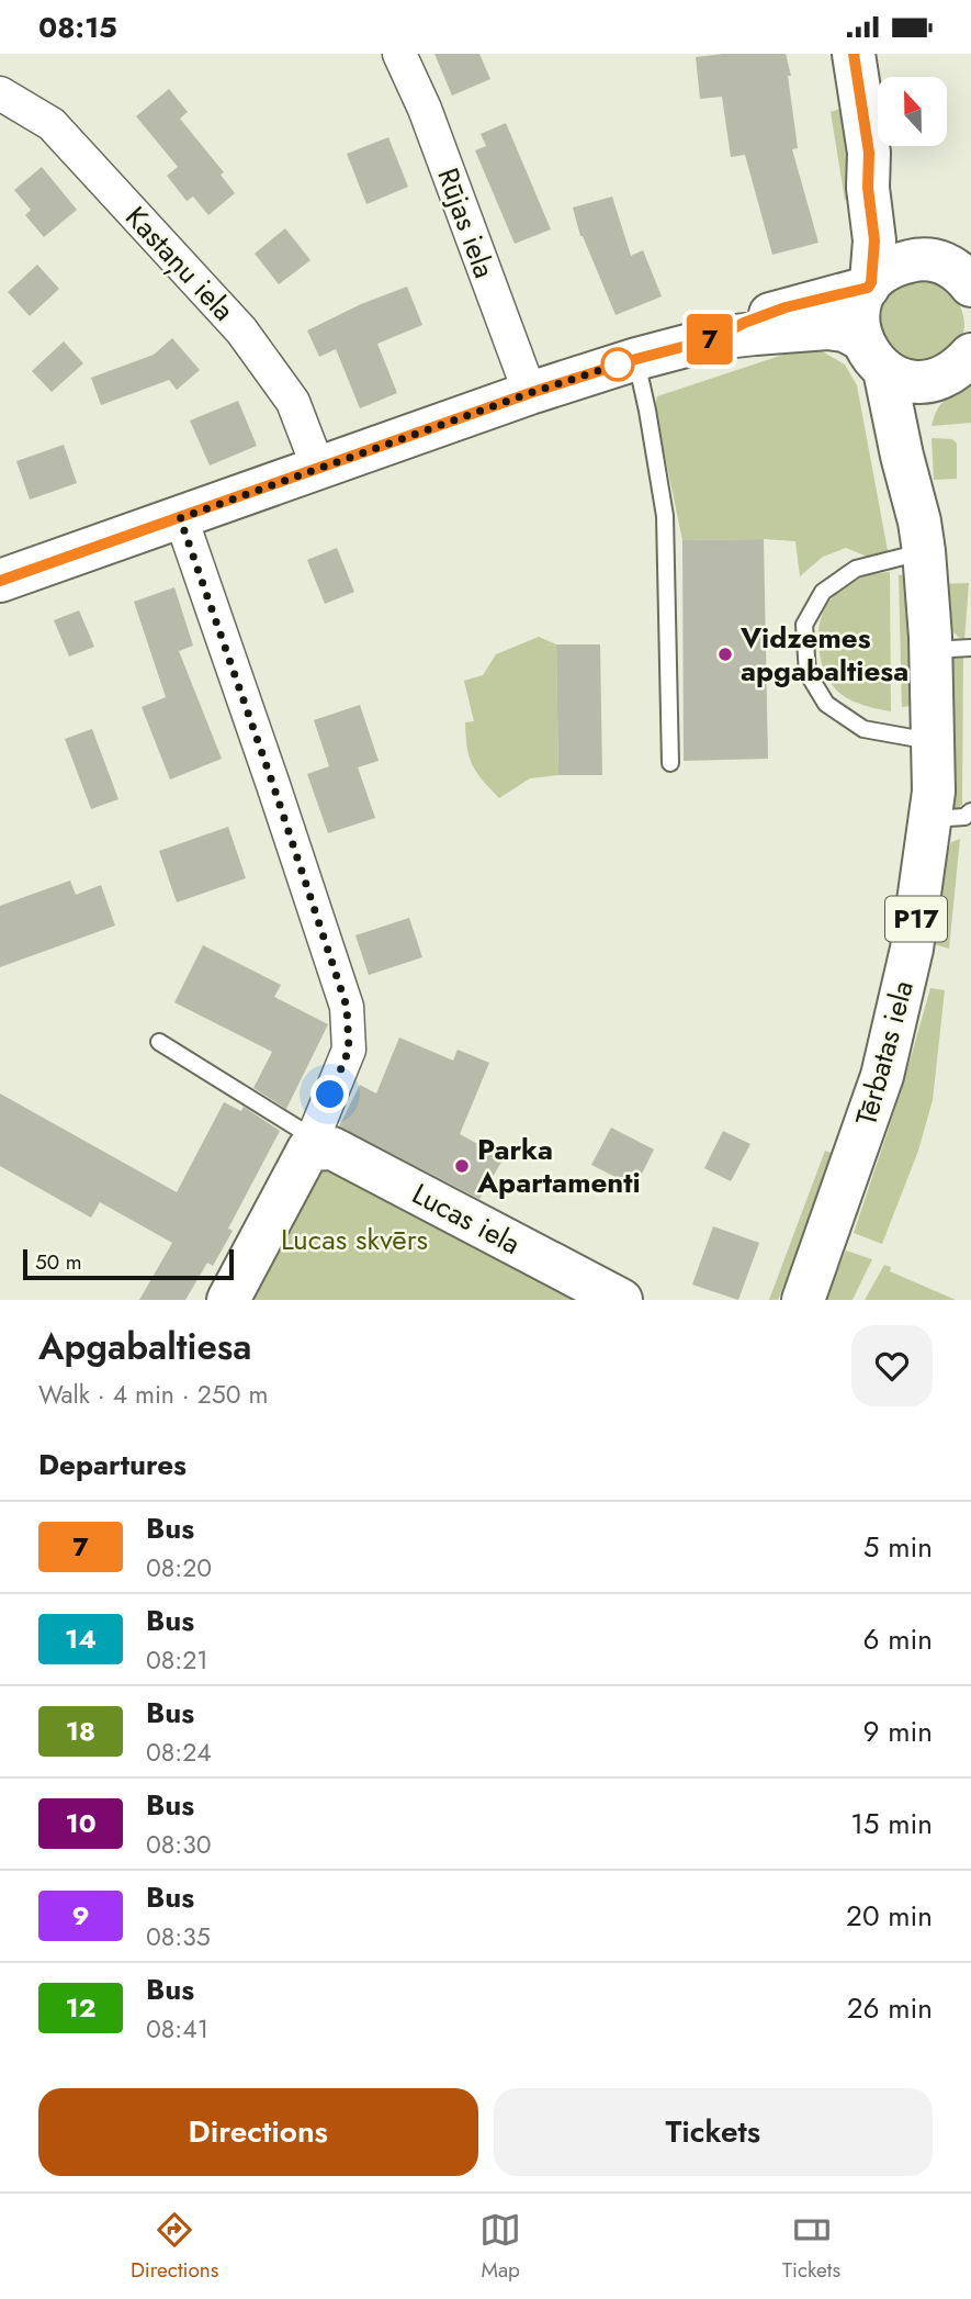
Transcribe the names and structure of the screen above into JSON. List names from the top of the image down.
{
  "streets": {
    "main road": ["P17", "Tērbatas iela", "Lucas iela"],
    "street": ["Rūjas iela", "Kastaņu iela"]
  },
  "parks": ["Lucas skvērs"],
  "places": ["Vidzemes apgabaltiesa", "Parka Apartamenti"],
  "lines": ["bus line 7"],
  "scale_bar": "50 m",
  "north": "top",
  "page": {
    "status": "08:15",
    "on_map": "7",
    "scale": "50 m",
    "heading": [
      ["Apgabaltiesa", "Walk · 4 min · 250 m"],
      "Departures"
    ],
    "list": [
      {
        "mark": "7",
        "name": "Bus",
        "note": "08:20",
        "value": "5 min"
      },
      {
        "mark": "14",
        "name": "Bus",
        "note": "08:21",
        "value": "6 min"
      },
      {
        "mark": "18",
        "name": "Bus",
        "note": "08:24",
        "value": "9 min"
      },
      {
        "mark": "10",
        "name": "Bus",
        "note": "08:30",
        "value": "15 min"
      },
      {
        "mark": "9",
        "name": "Bus",
        "note": "08:35",
        "value": "20 min"
      },
      {
        "mark": "12",
        "name": "Bus",
        "note": "08:41",
        "value": "26 min"
      }
    ],
    "buttons": ["Directions", "Tickets"],
    "tabs": ["Directions", "Map", "Tickets"]
  }
}
